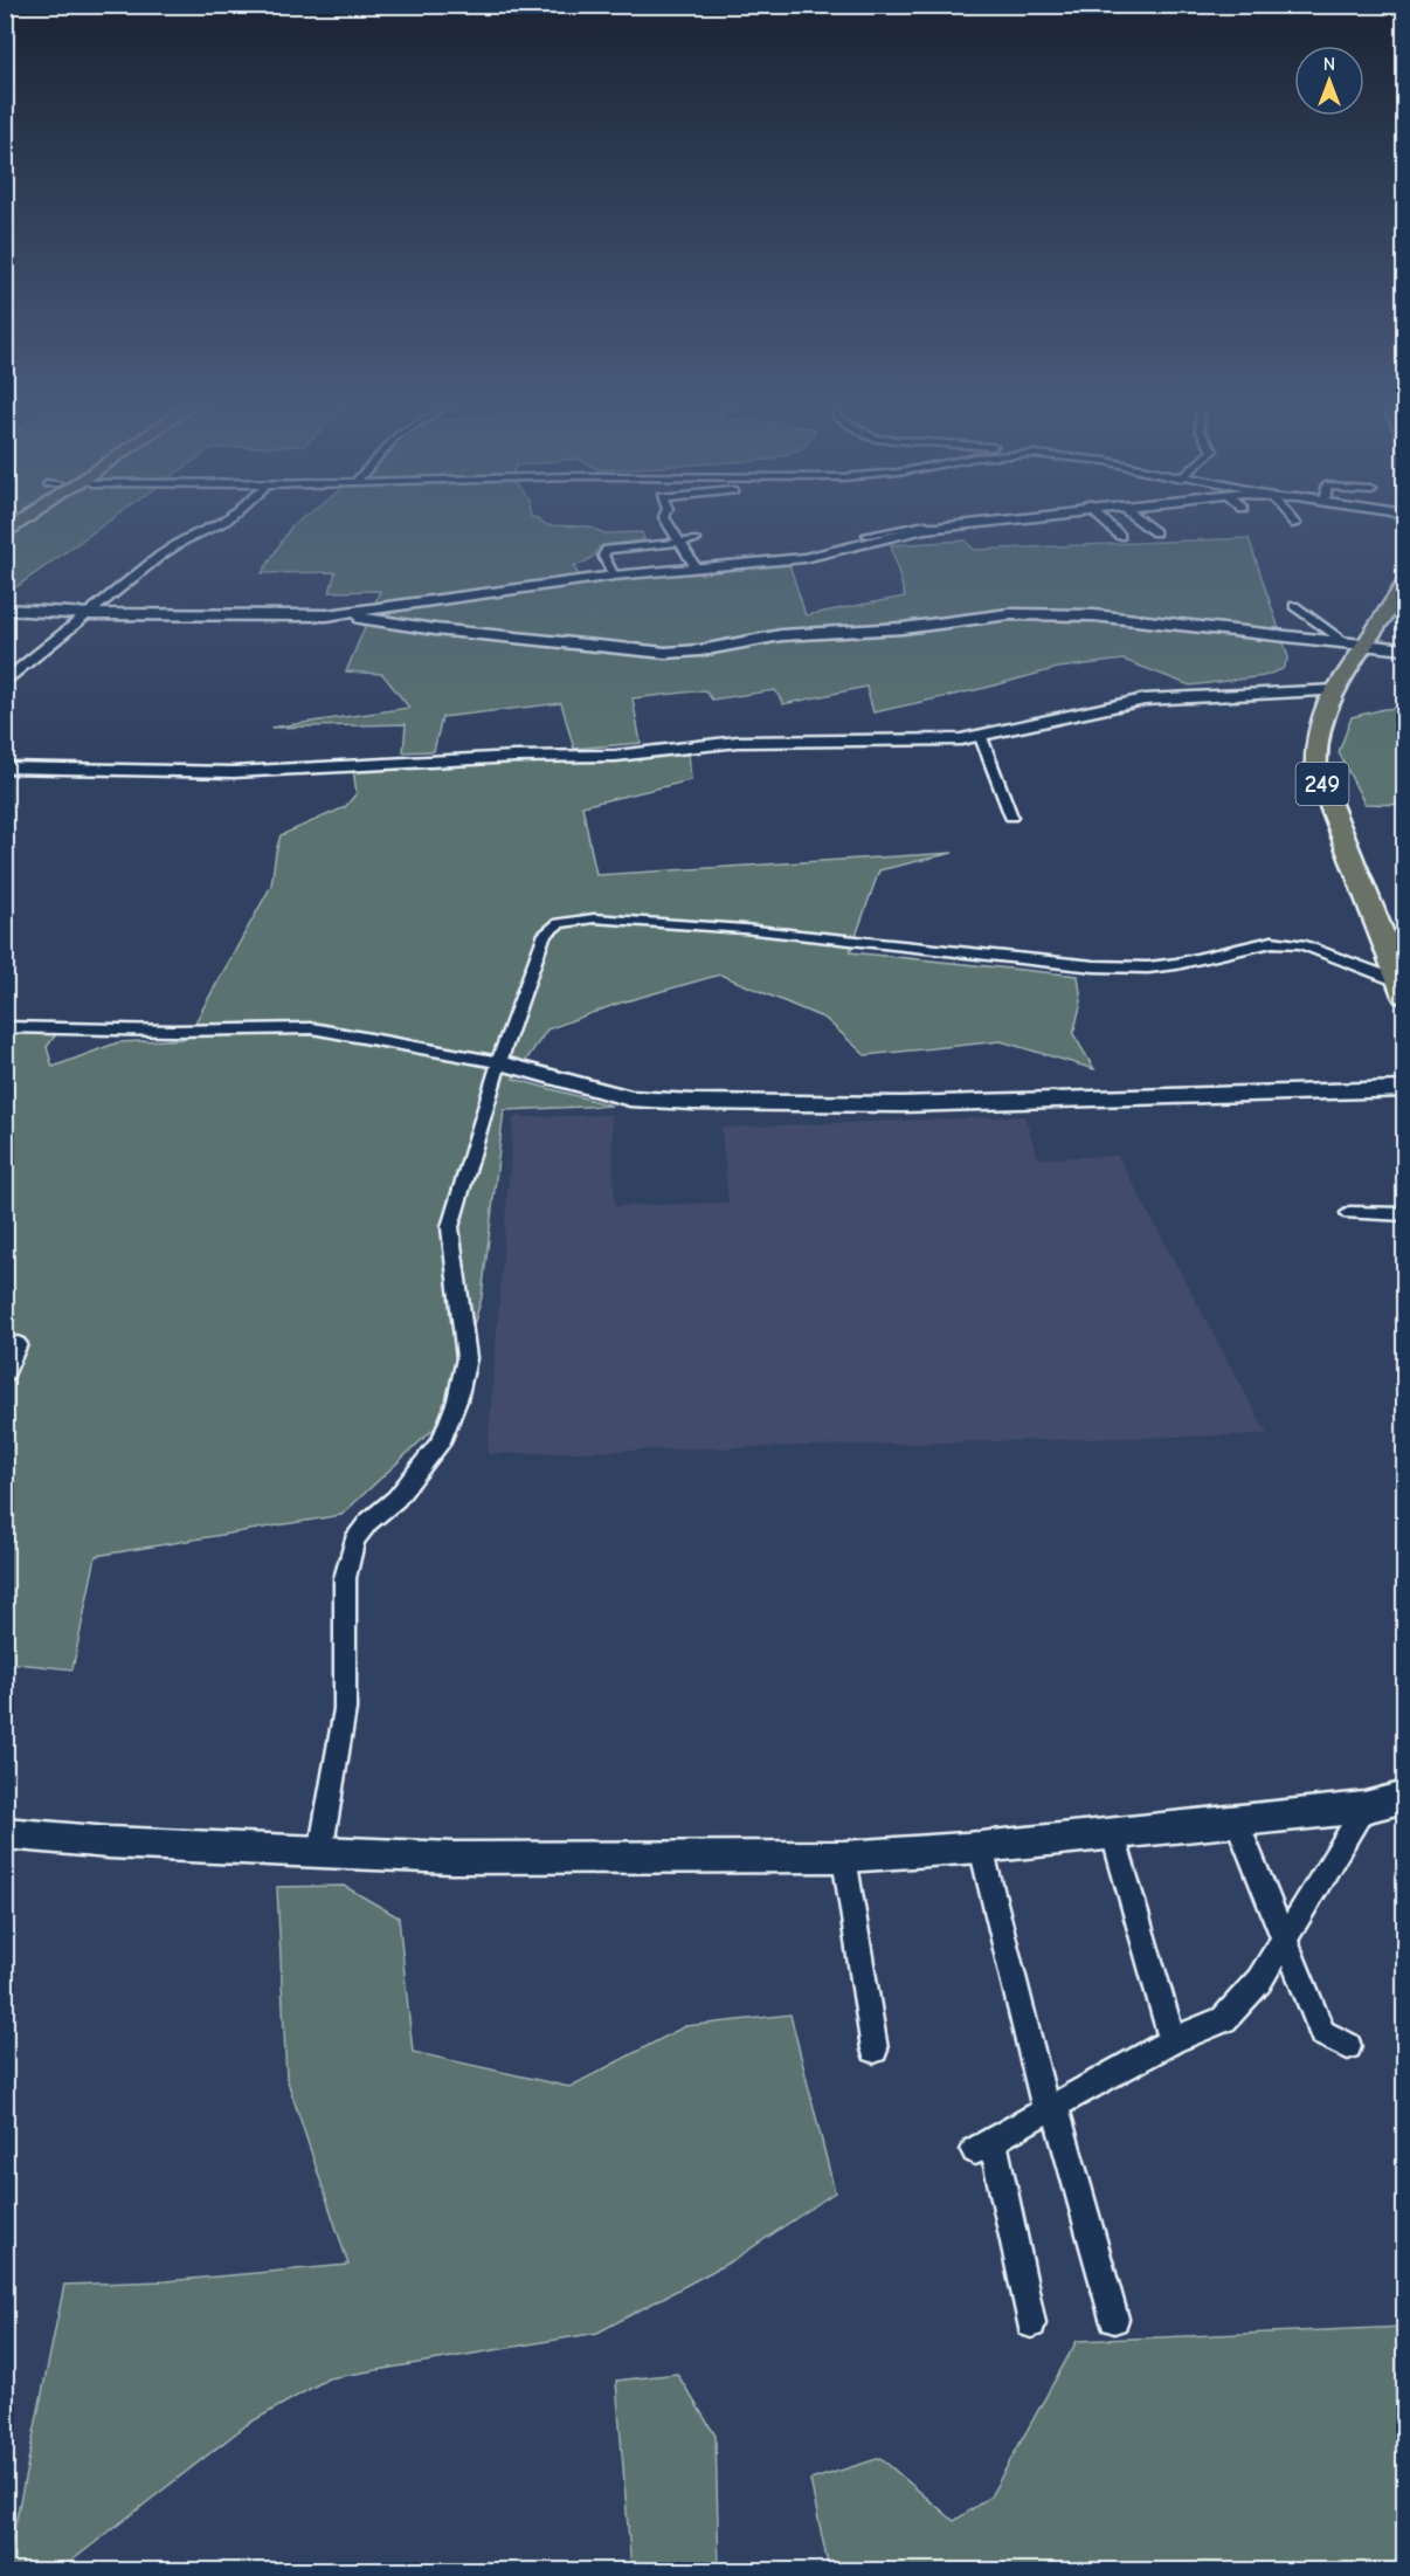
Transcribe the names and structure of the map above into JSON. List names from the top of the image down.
{
  "streets": {
    "highway": ["249"]
  },
  "north": "top"
}
